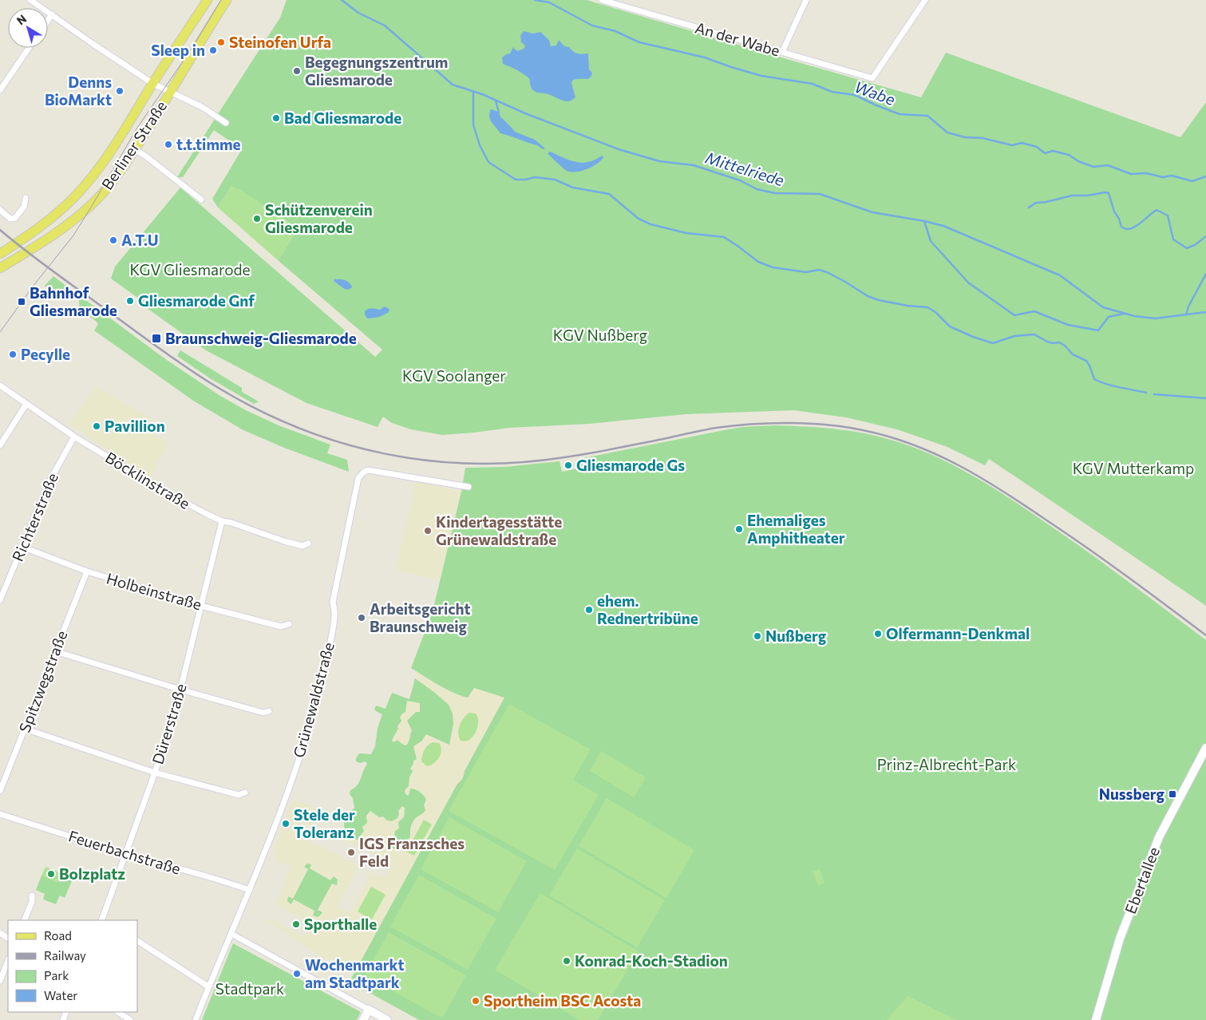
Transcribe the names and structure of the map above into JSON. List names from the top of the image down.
{
  "streets": {
    "main road": ["Berliner Straße", "Ebertallee"],
    "street": [
      "An der Wabe",
      "Böcklinstraße",
      "Richterstraße",
      "Holbeinstraße",
      "Spitzwegstraße",
      "Grünewaldstraße",
      "Dürerstraße",
      "Feuerbachstraße"
    ]
  },
  "crossings": [
    ["Böcklinstraße", "Richterstraße"],
    ["Böcklinstraße", "Dürerstraße"],
    ["Richterstraße", "Holbeinstraße"],
    ["Holbeinstraße", "Spitzwegstraße"],
    ["Holbeinstraße", "Dürerstraße"],
    ["Grünewaldstraße", "Feuerbachstraße"],
    ["Dürerstraße", "Feuerbachstraße"]
  ],
  "water": ["Wabe", "Mittelriede"],
  "parks": [
    "KGV Gliesmarode",
    "KGV Nußberg",
    "KGV Soolanger",
    "KGV Mutterkamp",
    "Prinz-Albrecht-Park",
    "Stadtpark"
  ],
  "places": {
    "other": [
      "Steinofen Urfa",
      "Sleep in",
      "Begegnungszentrum Gliesmarode",
      "Denns BioMarkt",
      "Bad Gliesmarode",
      "t.t.timme",
      "Schützenverein Gliesmarode",
      "A.T.U",
      "Gliesmarode Gnf",
      "Pecylle",
      "Pavillion",
      "Gliesmarode Gs",
      "Ehemaliges Amphitheater",
      "Kindertagesstätte Grünewaldstraße",
      "ehem. Rednertribüne",
      "Arbeitsgericht Braunschweig",
      "Olfermann-Denkmal",
      "Nußberg",
      "Stele der Toleranz",
      "IGS Franzsches Feld",
      "Bolzplatz",
      "Sporthalle",
      "Konrad-Koch-Stadion",
      "Wochenmarkt am Stadtpark",
      "Sportheim BSC Acosta"
    ],
    "transit": ["Bahnhof Gliesmarode", "Braunschweig-Gliesmarode", "Nussberg"]
  },
  "legend": [
    "Road",
    "Railway",
    "Park",
    "Water"
  ],
  "north": "top left"
}
